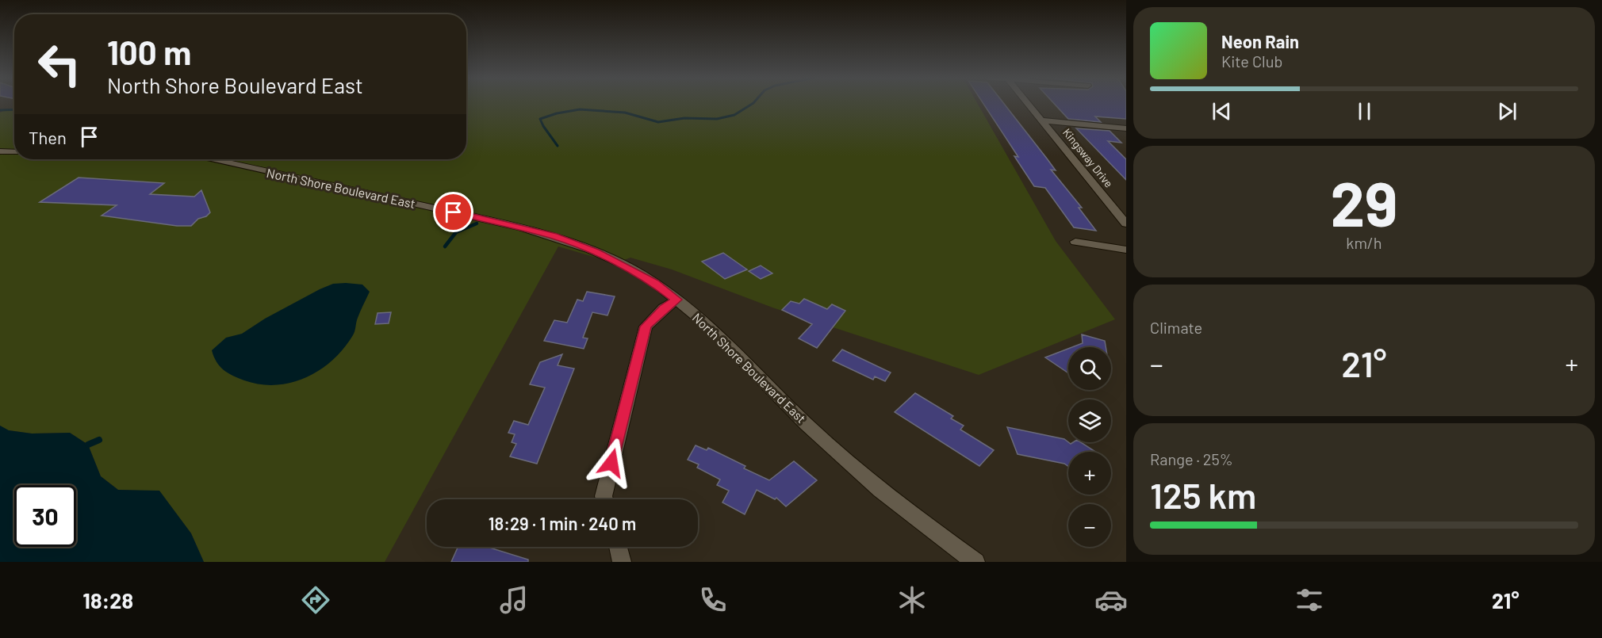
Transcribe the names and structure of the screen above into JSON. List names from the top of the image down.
{
  "streets": {
    "street": ["Kingsway Drive", "North Shore Boulevard East"]
  },
  "page": {
    "turn": ["100 m", "North Shore Boulevard East"],
    "song": ["Neon Rain", "Kite Club"],
    "then": "Then",
    "tile": [
      ["29", "km/h"],
      "Climate",
      ["Range · 25%", "125 km"]
    ],
    "heat": ["−", "21°", "+"],
    "map_buttons": ["+", "−"],
    "limit": "30",
    "trip": "18:29 · 1 min · 240 m",
    "tabs": ["18:28", "21°"]
  }
}
